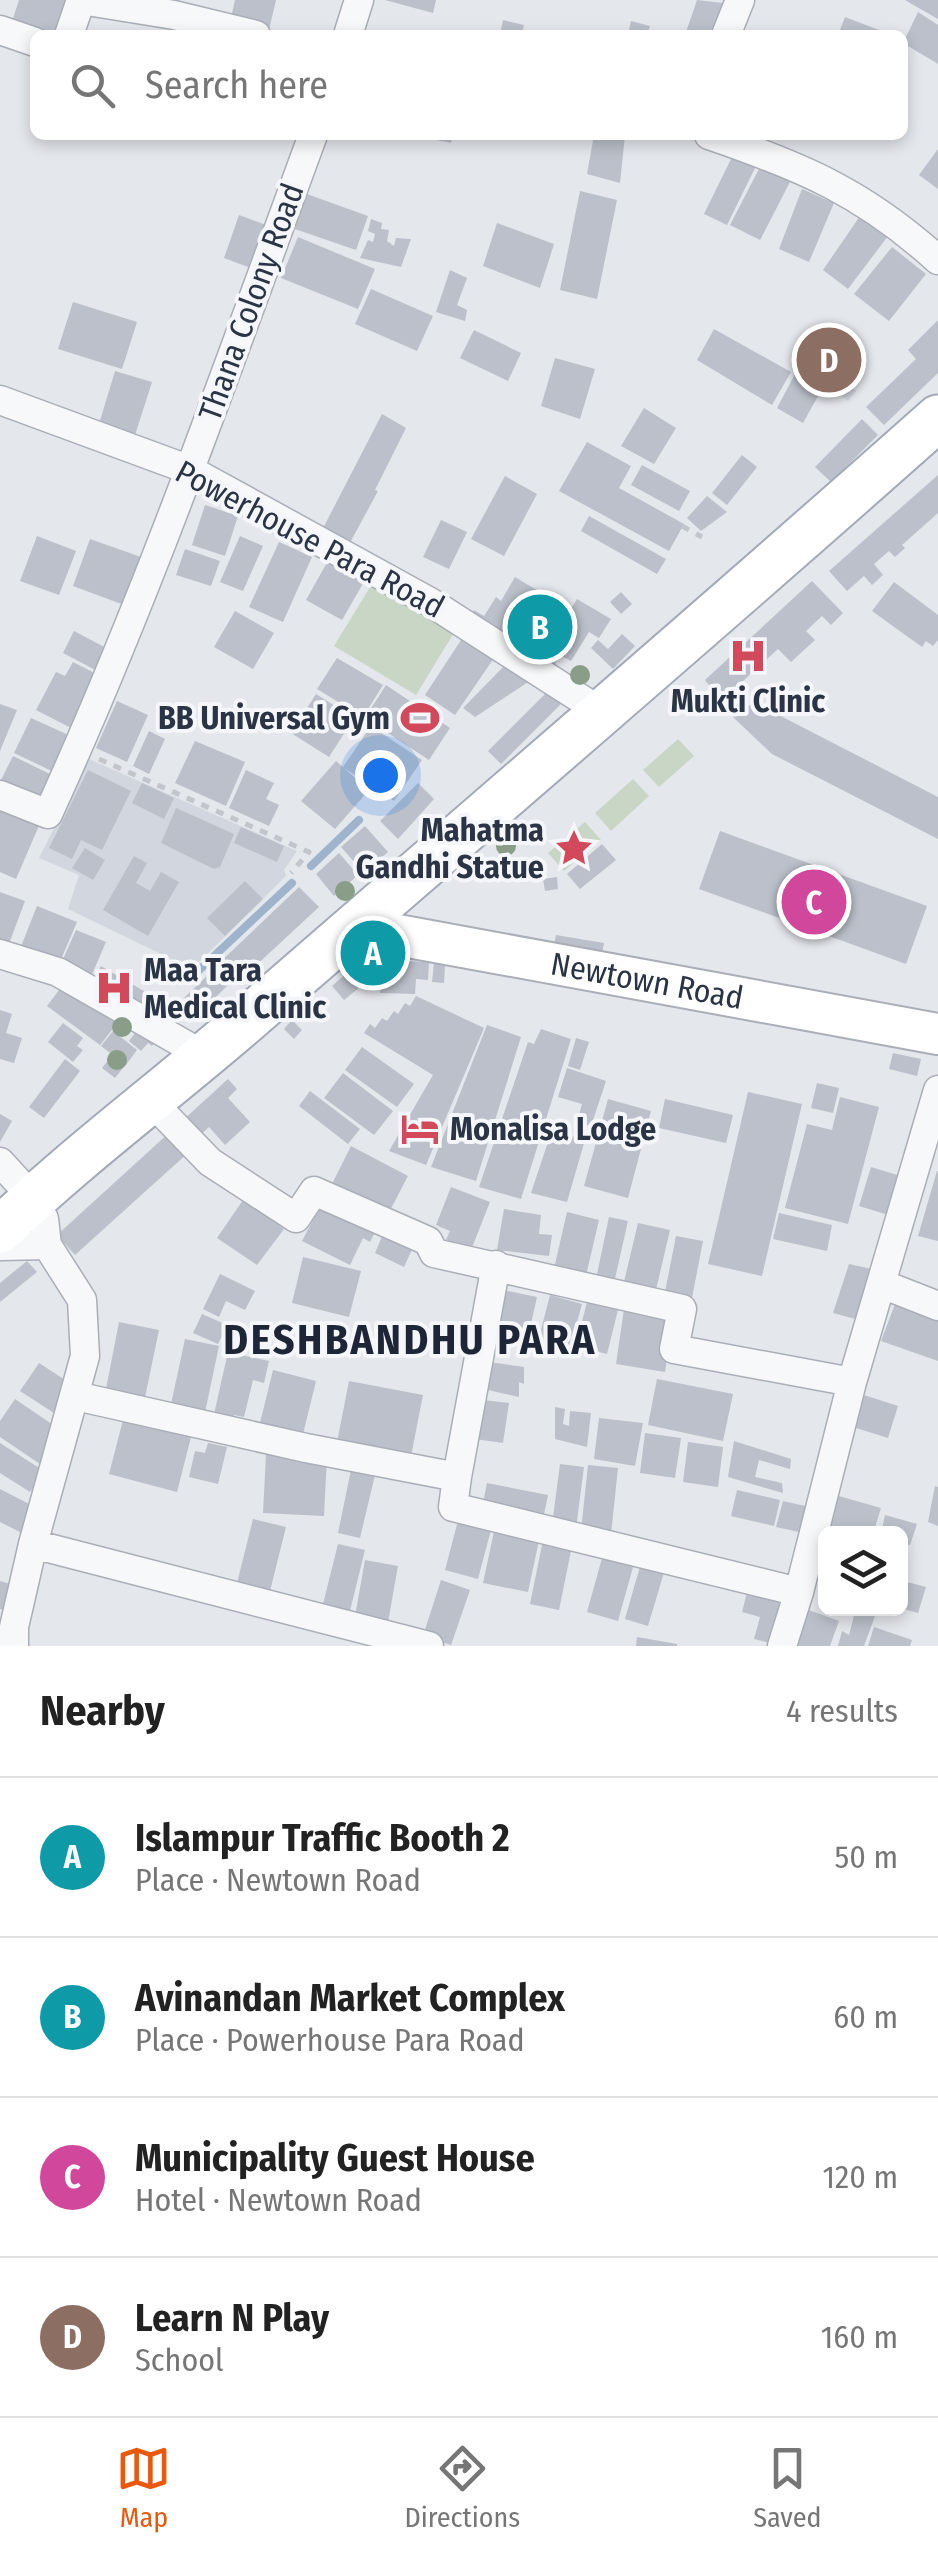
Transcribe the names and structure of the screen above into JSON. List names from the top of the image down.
{
  "streets": {
    "street": ["Thana Colony Road", "Powerhouse Para Road", "Newtown Road"]
  },
  "crossings": [
    ["Thana Colony Road", "Powerhouse Para Road"]
  ],
  "districts": ["DESHBANDHU PARA"],
  "places": {
    "hospital": ["Mukti Clinic", "Maa Tara Medical Clinic"],
    "sports": ["BB Universal Gym"],
    "place": ["Mahatma Gandhi Statue"],
    "hotel": ["Monalisa Lodge"]
  },
  "page": {
    "search": "Search here",
    "pins": [
      "D",
      "B",
      "C",
      "A"
    ],
    "heading": ["Nearby", "4 results"],
    "list": [
      {
        "mark": "A",
        "name": "Islampur Traffic Booth 2",
        "note": "Place · Newtown Road",
        "value": "50 m"
      },
      {
        "mark": "B",
        "name": "Avinandan Market Complex",
        "note": "Place · Powerhouse Para Road",
        "value": "60 m"
      },
      {
        "mark": "C",
        "name": "Municipality Guest House",
        "note": "Hotel · Newtown Road",
        "value": "120 m"
      },
      {
        "mark": "D",
        "name": "Learn N Play",
        "note": "School",
        "value": "160 m"
      }
    ],
    "nav": ["Map", "Directions", "Saved"]
  }
}
